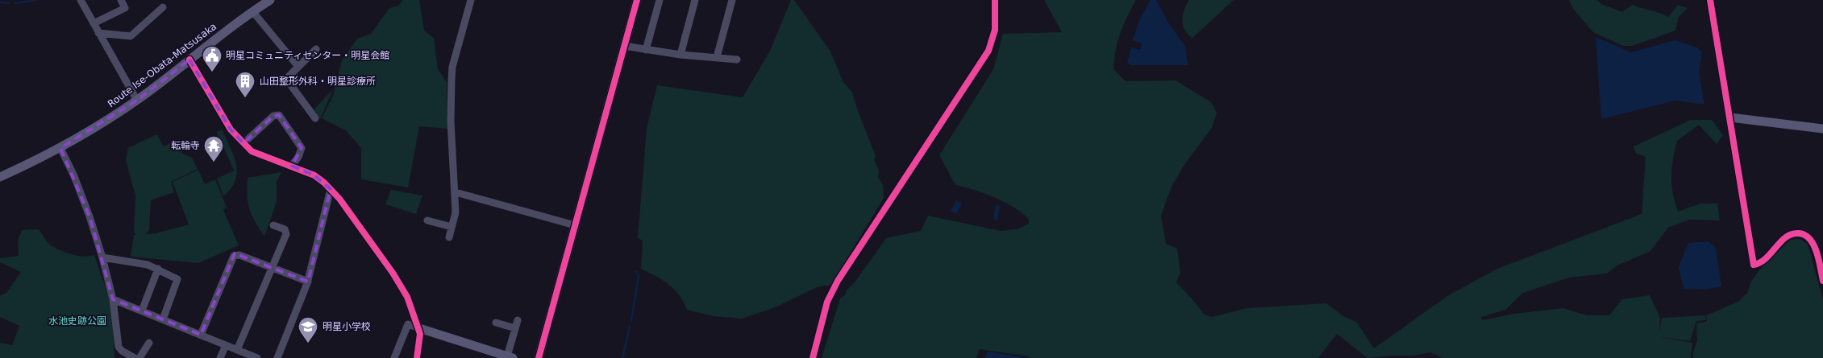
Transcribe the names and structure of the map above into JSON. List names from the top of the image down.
{
  "streets": {
    "street": ["Route Ise-Obata-Matsusaka"]
  },
  "parks": ["水池史跡公園"],
  "places": {
    "public building": ["明星コミュニティセンター・明星会館"],
    "building": ["山田整形外科・明星診療所"],
    "temple": ["転輪寺"],
    "school or university": ["明星小学校"]
  }
}
